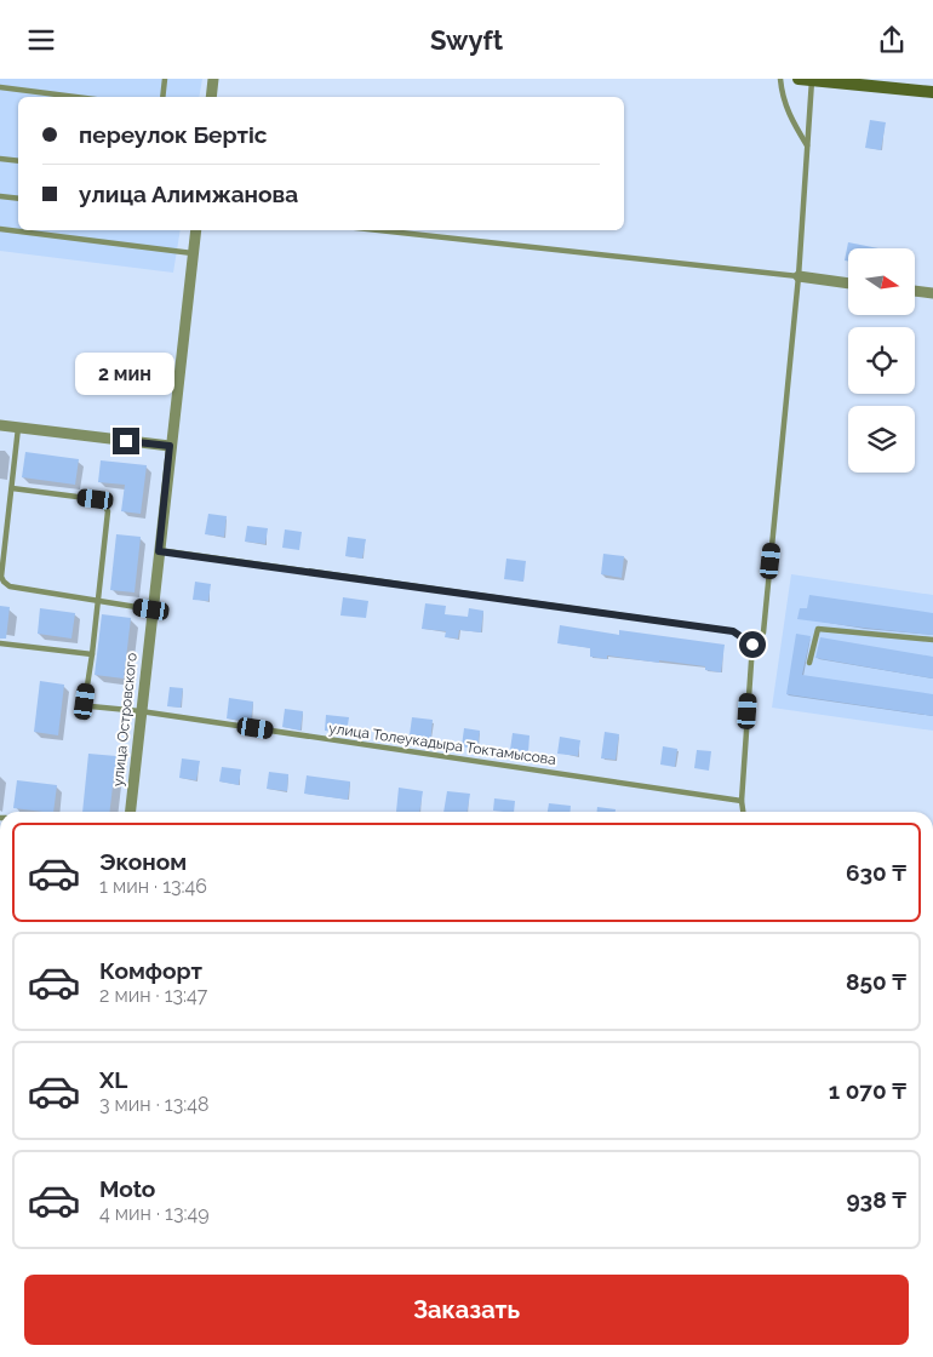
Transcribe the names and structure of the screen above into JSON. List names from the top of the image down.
{
  "streets": {
    "street": ["улица Островского"],
    "lane": ["улица Толеукадыра Токтамысова"]
  },
  "crossings": [
    ["улица Островского", "улица Толеукадыра Токтамысова"]
  ],
  "north": "right",
  "page": {
    "header": "Swyft",
    "banner": ["переулок Бертіс", "улица Алимжанова"],
    "bubble": "2 мин",
    "list": [
      {
        "name": "Эконом",
        "note": "1 мин · 13:46",
        "value": "630 ₸"
      },
      {
        "name": "Комфорт",
        "note": "2 мин · 13:47",
        "value": "850 ₸"
      },
      {
        "name": "XL",
        "note": "3 мин · 13:48",
        "value": "1 070 ₸"
      },
      {
        "name": "Moto",
        "note": "4 мин · 13:49",
        "value": "938 ₸"
      }
    ],
    "buttons": "Заказать"
  }
}
